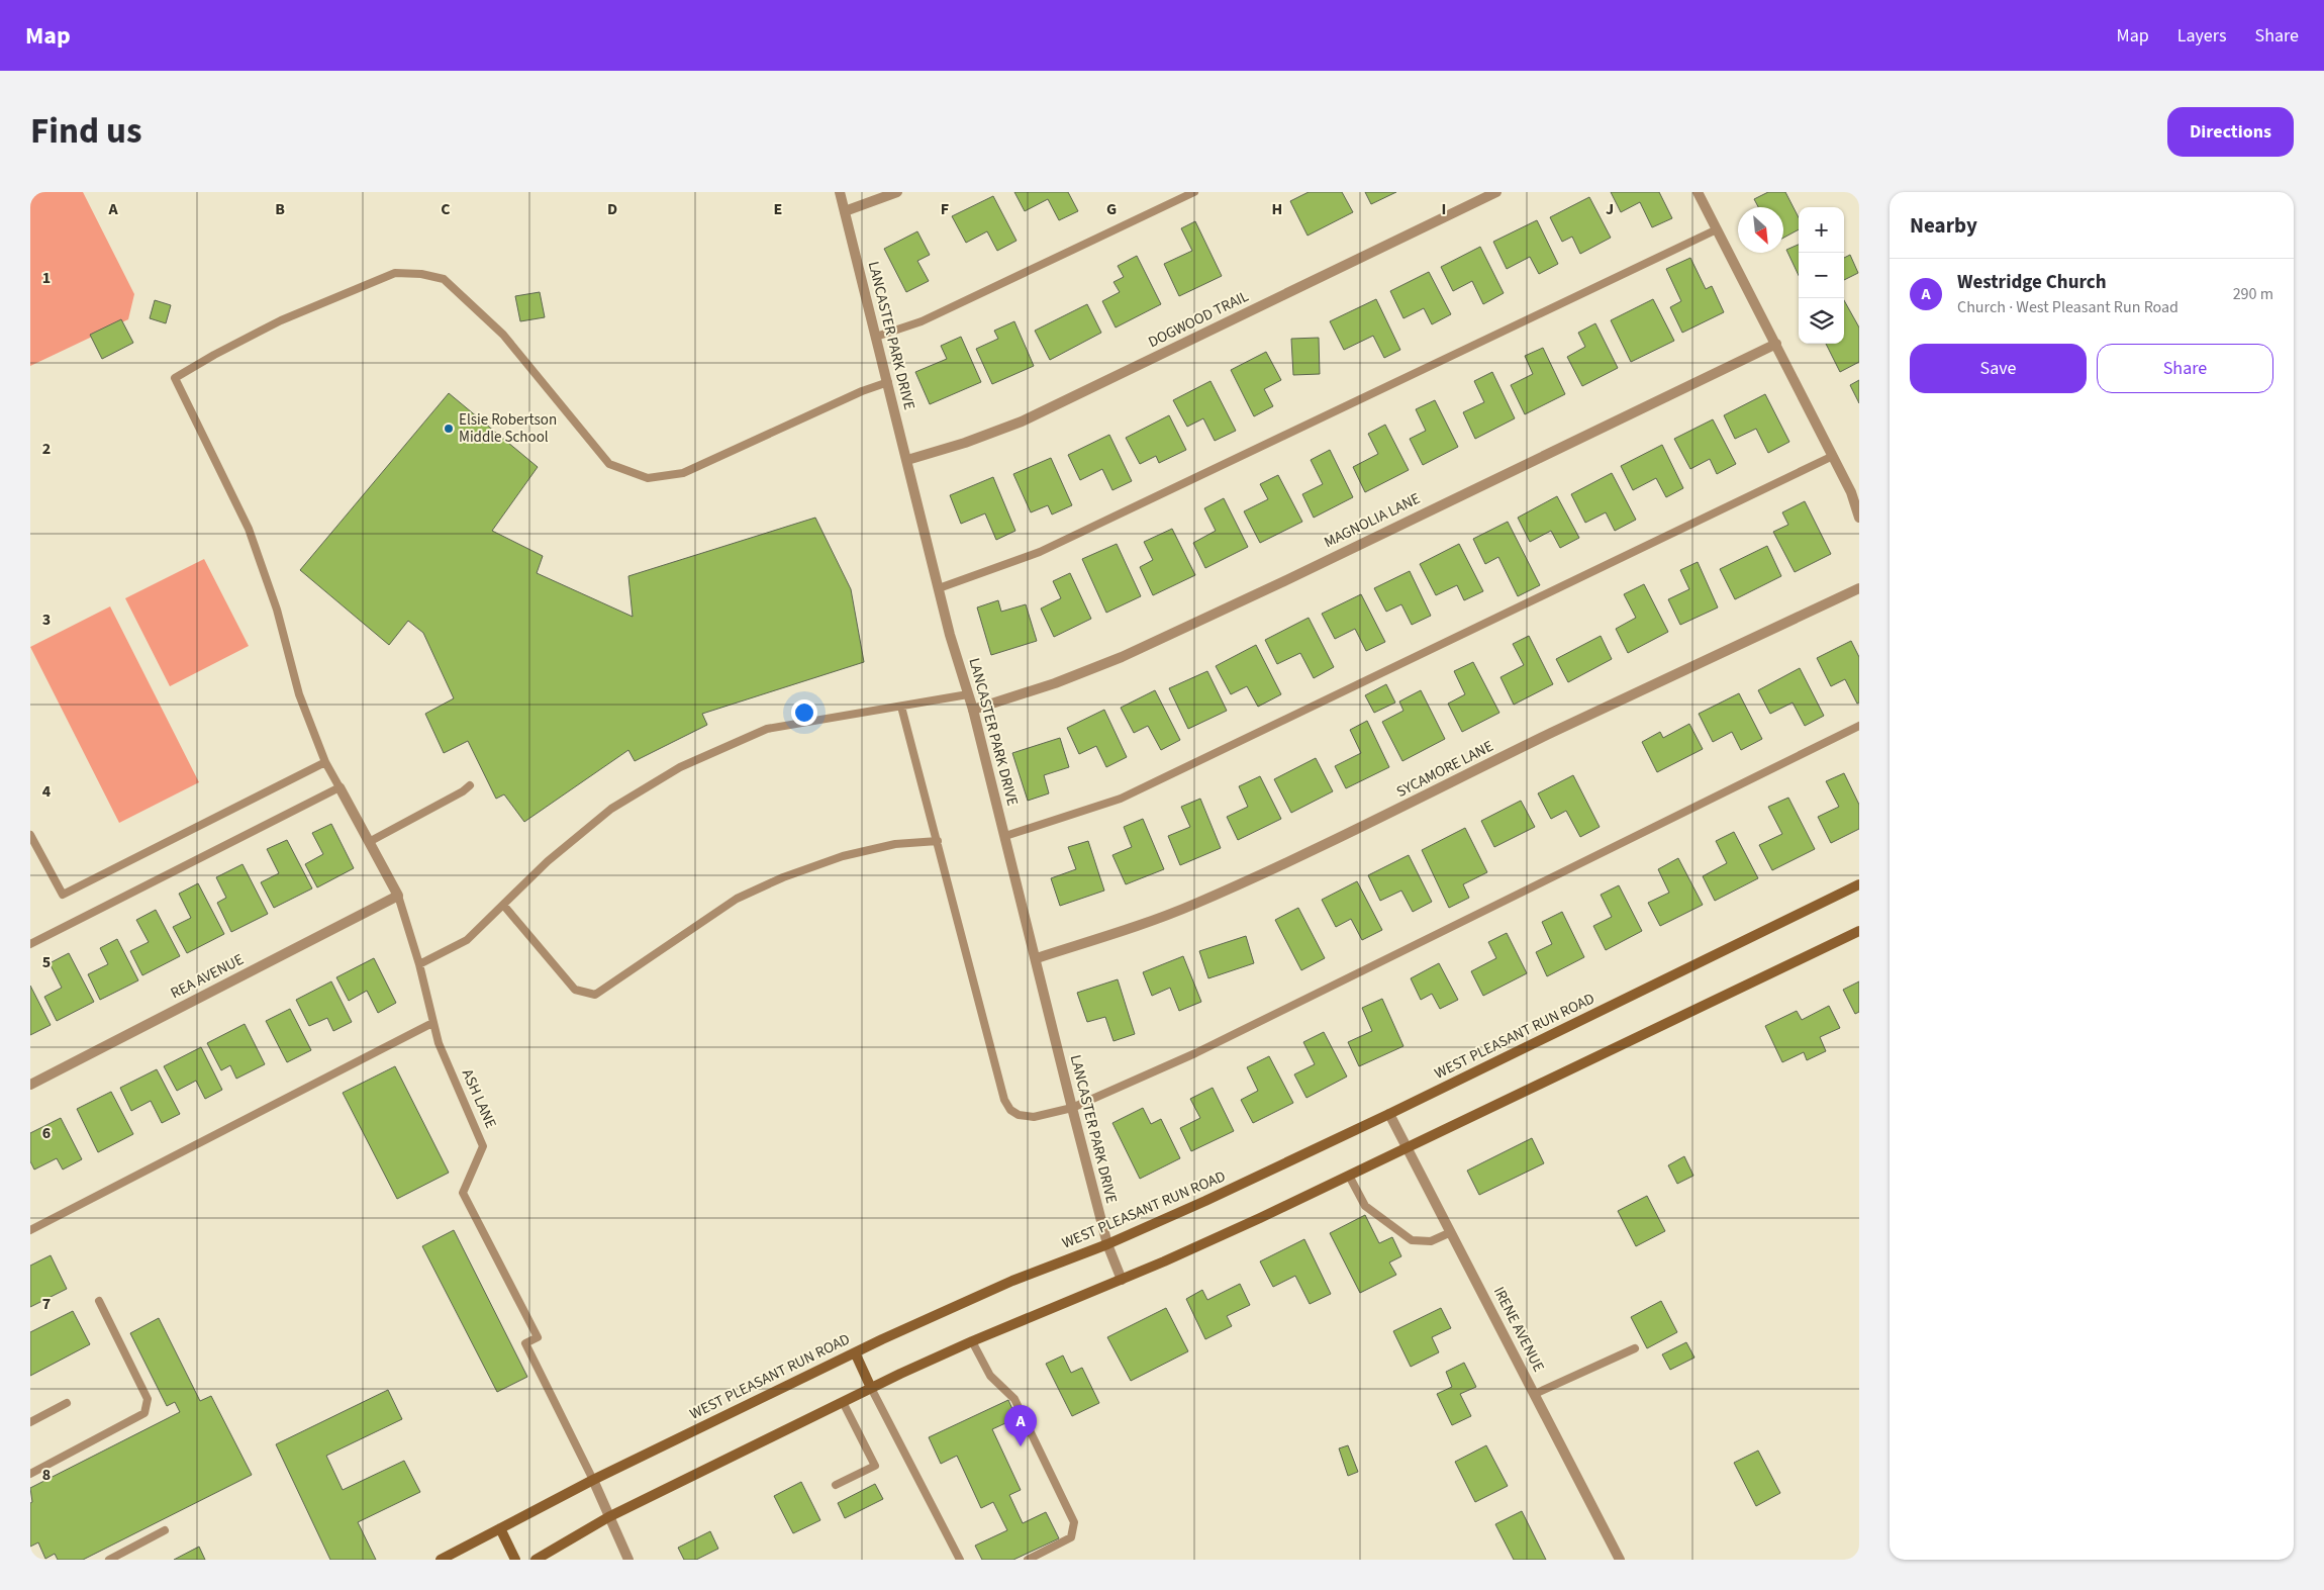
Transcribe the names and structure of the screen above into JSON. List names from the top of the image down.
{
  "streets": {
    "main road": ["WEST PLEASANT RUN ROAD"],
    "street": [
      "DOGWOOD TRAIL",
      "LANCASTER PARK DRIVE",
      "MAGNOLIA LANE",
      "SYCAMORE LANE",
      "REA AVENUE",
      "ASH LANE",
      "IRENE AVENUE"
    ]
  },
  "crossings": [
    ["DOGWOOD TRAIL", "LANCASTER PARK DRIVE"],
    ["LANCASTER PARK DRIVE", "MAGNOLIA LANE"],
    ["LANCASTER PARK DRIVE", "SYCAMORE LANE"],
    ["LANCASTER PARK DRIVE", "WEST PLEASANT RUN ROAD"],
    ["REA AVENUE", "ASH LANE"],
    ["WEST PLEASANT RUN ROAD", "ASH LANE"],
    ["WEST PLEASANT RUN ROAD", "IRENE AVENUE"]
  ],
  "places": ["Elsie Robertson Middle School"],
  "north": "bottom right",
  "page": {
    "header": "Map",
    "nav": ["Map", "Layers", "Share"],
    "title": "Find us",
    "buttons": [
      "Directions",
      ["Save", "Share"]
    ],
    "heading": "Nearby",
    "map_buttons": ["+", "−"],
    "list": [
      {
        "mark": "A",
        "name": "Westridge Church",
        "note": "Church · West Pleasant Run Road",
        "value": "290 m"
      }
    ],
    "pins": "A"
  },
  "grid": {
    "columns": [
      "A",
      "B",
      "C",
      "D",
      "E",
      "F",
      "G",
      "H",
      "I",
      "J"
    ],
    "rows": [
      "1",
      "2",
      "3",
      "4",
      "5",
      "6",
      "7",
      "8"
    ]
  }
}
